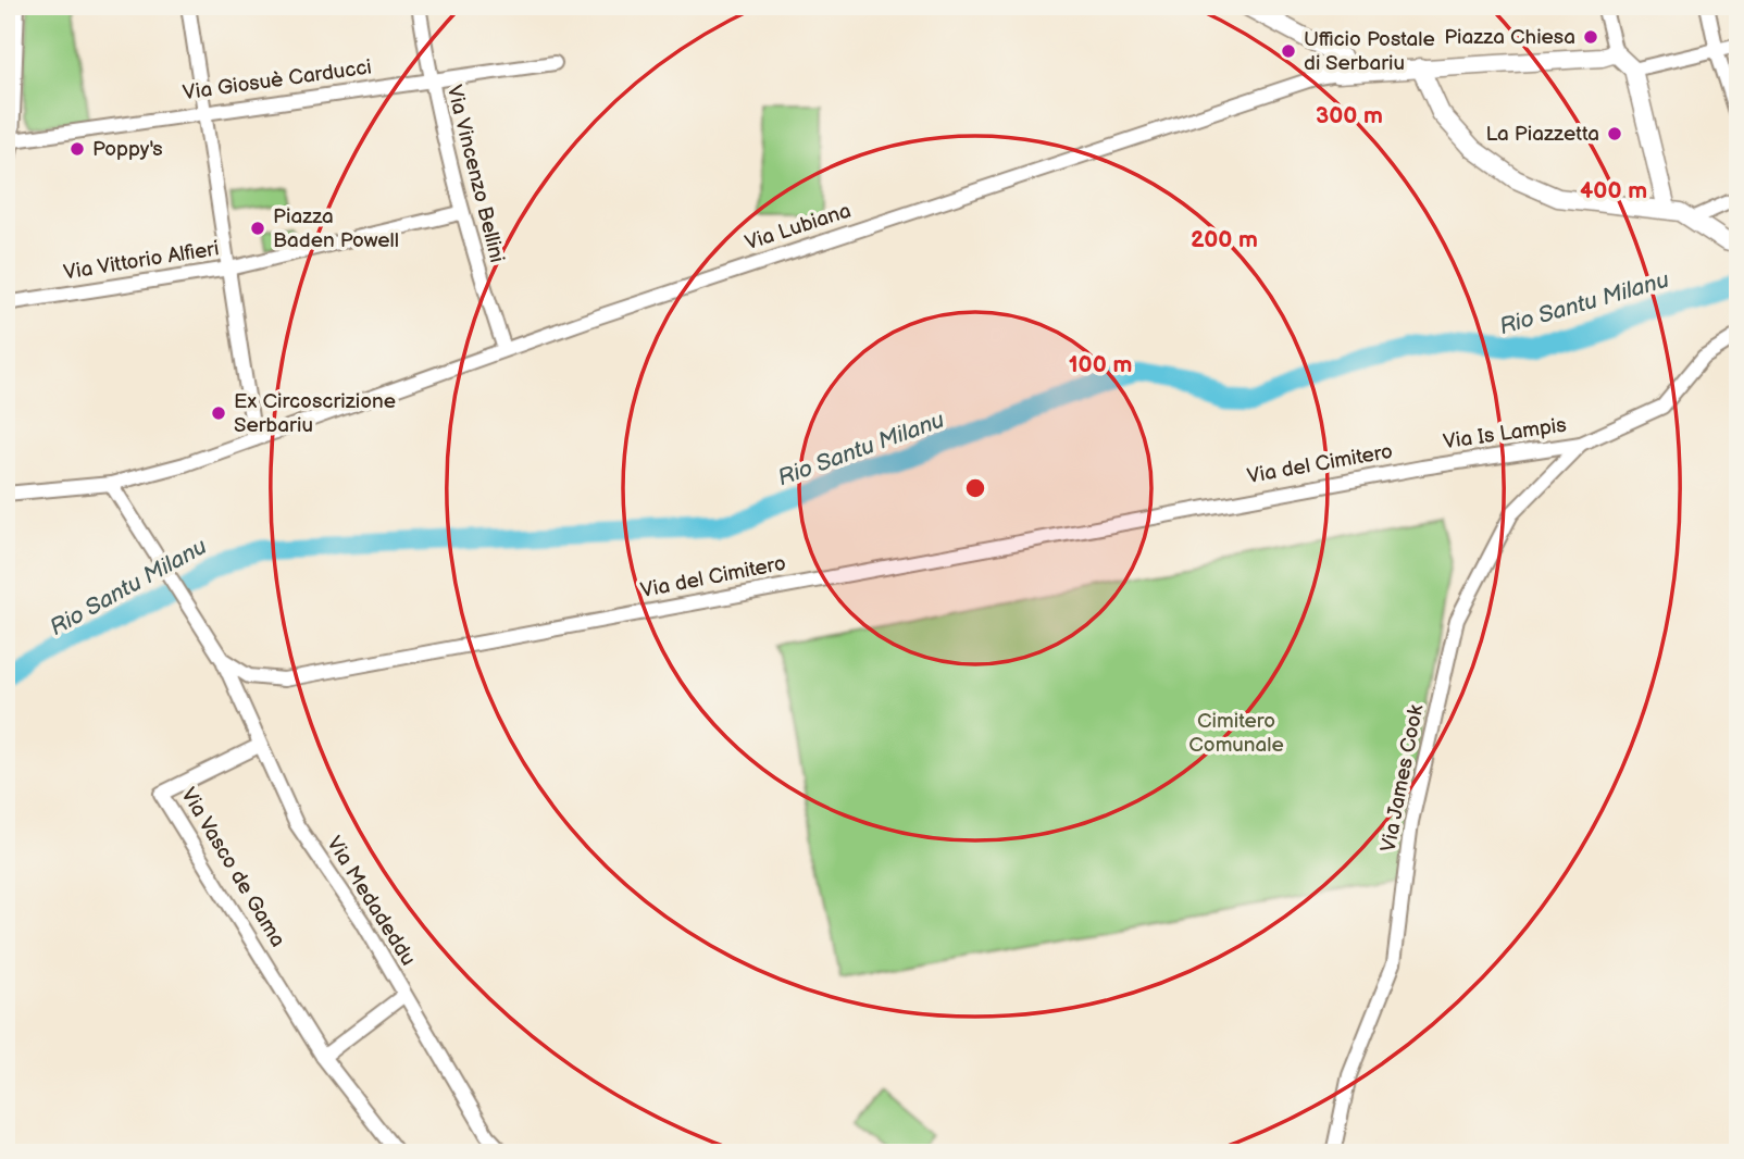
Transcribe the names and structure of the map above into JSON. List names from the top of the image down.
{
  "streets": {
    "main road": ["Via Lubiana"],
    "street": [
      "Via Giosuè Carducci",
      "Via Vincenzo Bellini",
      "Via Vittorio Alfieri",
      "Via Is Lampis",
      "Via del Cimitero",
      "Via James Cook",
      "Via Vasco de Gama",
      "Via Medadeddu"
    ]
  },
  "crossings": [
    ["Via Giosuè Carducci", "Via Vincenzo Bellini"],
    ["Via Vincenzo Bellini", "Via Lubiana"],
    ["Via Vincenzo Bellini", "Via Vittorio Alfieri"],
    ["Via Lubiana", "Via del Cimitero"],
    ["Via Is Lampis", "Via del Cimitero"],
    ["Via Is Lampis", "Via James Cook"],
    ["Via del Cimitero", "Via Medadeddu"],
    ["Via Vasco de Gama", "Via Medadeddu"]
  ],
  "water": ["Rio Santu Milanu"],
  "parks": ["Cimitero Comunale"],
  "places": [
    "Piazza Chiesa",
    "Ufficio Postale di Serbariu",
    "La Piazzetta",
    "Poppy's",
    "Piazza Baden Powell",
    "Ex Circoscrizione Serbariu"
  ],
  "rings": [
    "300 m",
    "400 m",
    "200 m",
    "100 m"
  ]
}
